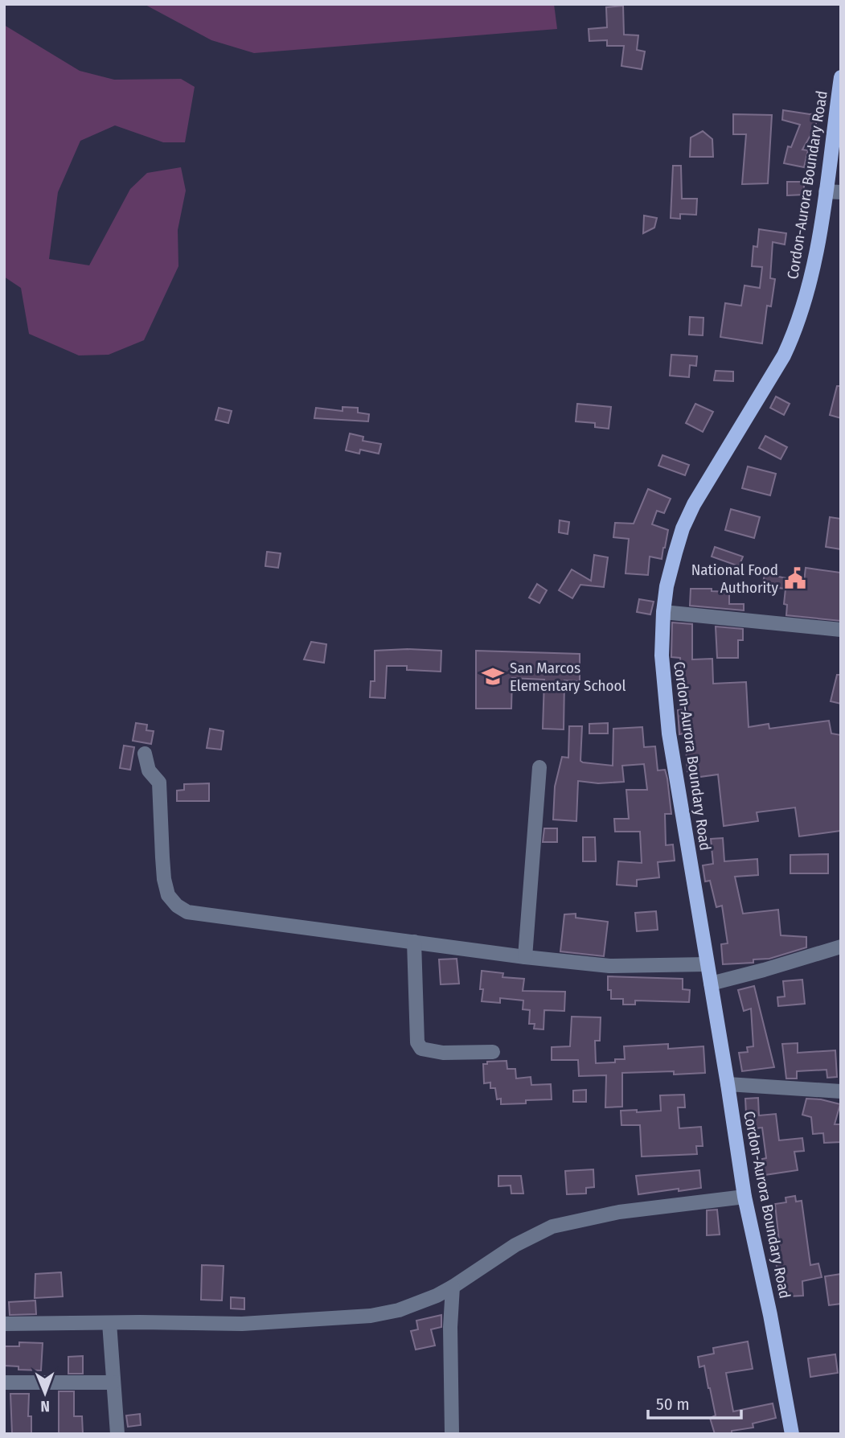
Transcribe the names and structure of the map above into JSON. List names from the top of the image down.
{
  "streets": {
    "main road": ["Cordon-Aurora Boundary Road"]
  },
  "places": {
    "public building": ["National Food Authority"],
    "school or university": ["San Marcos Elementary School"]
  },
  "scale_bar": "50 m",
  "north": "bottom"
}
